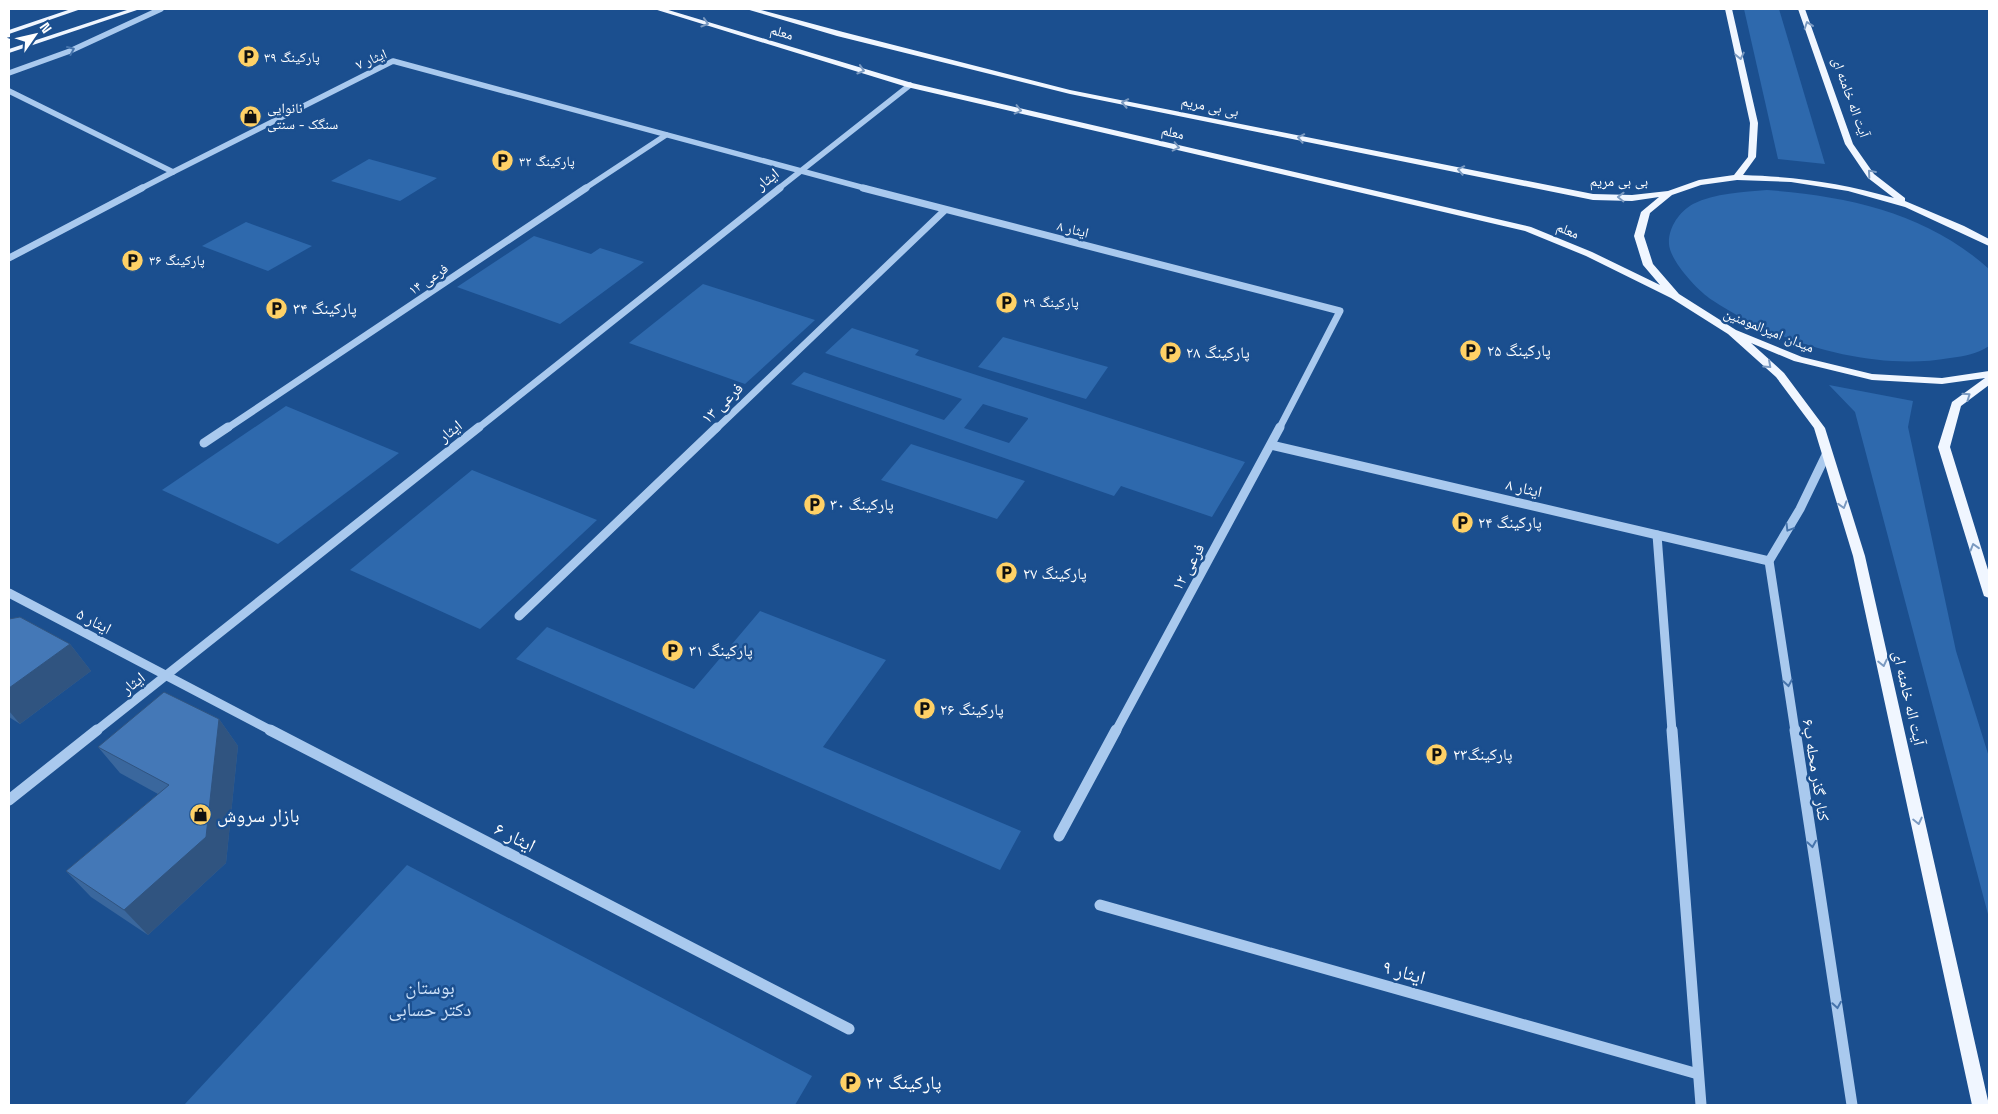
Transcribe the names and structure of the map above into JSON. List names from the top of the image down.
{
  "streets": {
    "main road": [
      "معلم",
      "آیت اله خامنه ای",
      "بی بی مریم",
      "میدان امیرالمومنین"
    ],
    "street": [
      "ایثار ۷",
      "ایثار",
      "ایثار ۸",
      "فرعی ۱۴",
      "فرعی ۱۳",
      "فرعی ۱۲",
      "ایثار ۵",
      "کنار گذر محله ب۶",
      "ایثار ۶",
      "ایثار ۹"
    ]
  },
  "crossings": [
    ["معلم", "ایثار"],
    ["معلم", "میدان امیرالمومنین"],
    ["ایثار ۷", "ایثار"],
    ["ایثار ۷", "ایثار ۸"],
    ["ایثار ۷", "فرعی ۱۴"],
    ["آیت اله خامنه ای", "میدان امیرالمومنین"],
    ["بی بی مریم", "میدان امیرالمومنین"],
    ["ایثار", "ایثار ۸"],
    ["ایثار", "ایثار ۵"],
    ["ایثار", "ایثار ۶"],
    ["ایثار ۸", "فرعی ۱۳"],
    ["ایثار ۸", "فرعی ۱۲"],
    ["ایثار ۸", "کنار گذر محله ب۶"],
    ["ایثار ۵", "ایثار ۶"]
  ],
  "one_way": ["معلم", "بی بی مریم", "کنار گذر محله ب۶"],
  "parks": ["بوستان دکتر حسابی"],
  "places": {
    "parking": [
      "پارکینگ ۳۹",
      "پارکینگ ۳۲",
      "پارکینگ ۳۶",
      "پارکینگ ۲۹",
      "پارکینگ ۳۴",
      "پارکینگ ۲۵",
      "پارکینگ ۲۸",
      "پارکینگ ۳۰",
      "پارکینگ ۲۴",
      "پارکینگ ۲۷",
      "پارکینگ ۳۱",
      "پارکینگ ۲۶",
      "پارکینگ۲۳",
      "پارکینگ ۲۲"
    ],
    "shop": ["نانوایی سنگک - سنتی", "بازار سروش"]
  },
  "north": "top right"
}
